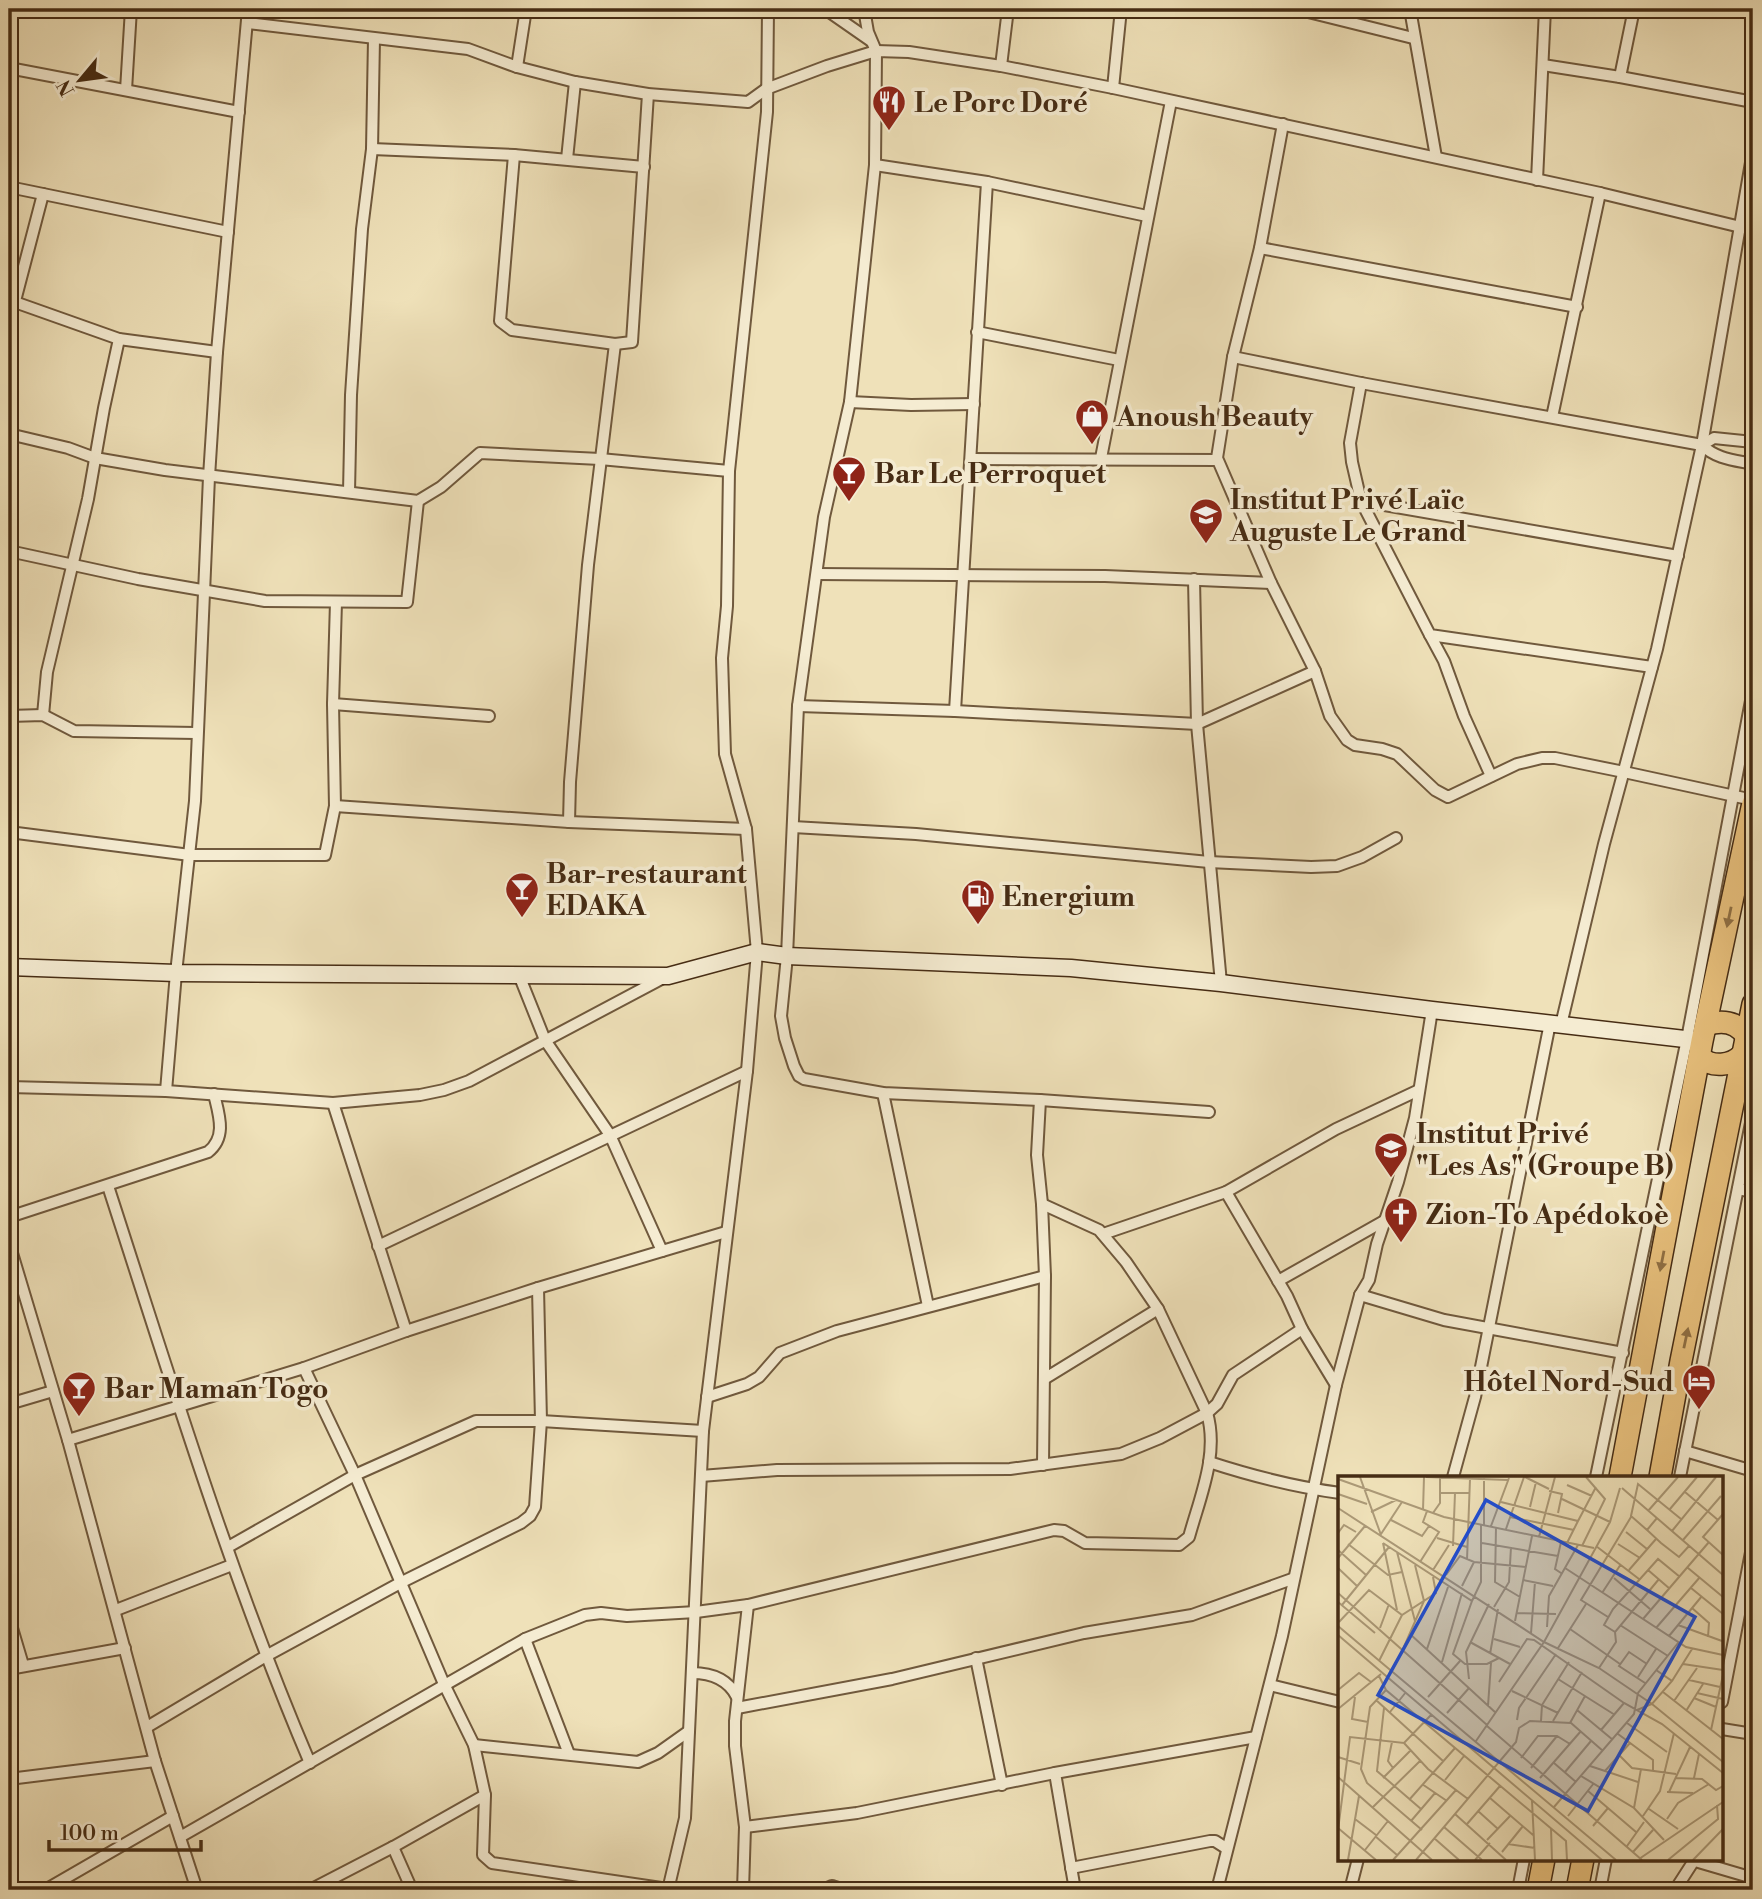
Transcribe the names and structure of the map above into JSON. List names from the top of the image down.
{
  "places": {
    "restaurant": ["Le Porc Doré"],
    "shop": ["Anoush Beauty"],
    "bar": ["Bar Le Perroquet", "Bar-restaurant EDAKA", "Bar Maman Togo"],
    "school or university": ["Institut Privé Laïc Auguste Le Grand", "Institut Privé \"Les As\" (Groupe B)"],
    "fuel station": ["Energium"],
    "church": ["Zion-To Apédokoè"],
    "hotel": ["Hôtel Nord-Sud"]
  },
  "scale_bar": "100 m",
  "north": "bottom left"
}
